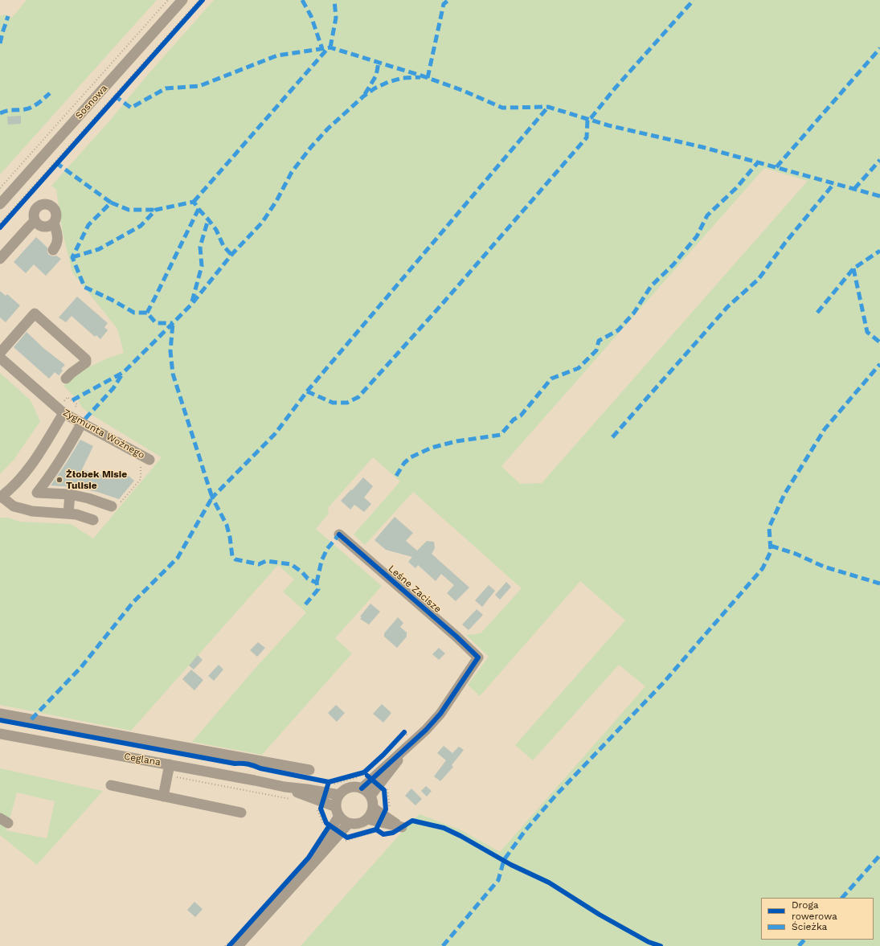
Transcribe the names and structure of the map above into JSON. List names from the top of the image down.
{
  "streets": {
    "street": [
      "Sosnowa",
      "Zygmunta Woźnego",
      "Leśne Zacisze",
      "Ceglana"
    ]
  },
  "places": ["Żłobek Misie Tulisie"],
  "legend": ["Droga rowerowa", "Ścieżka"]
}
